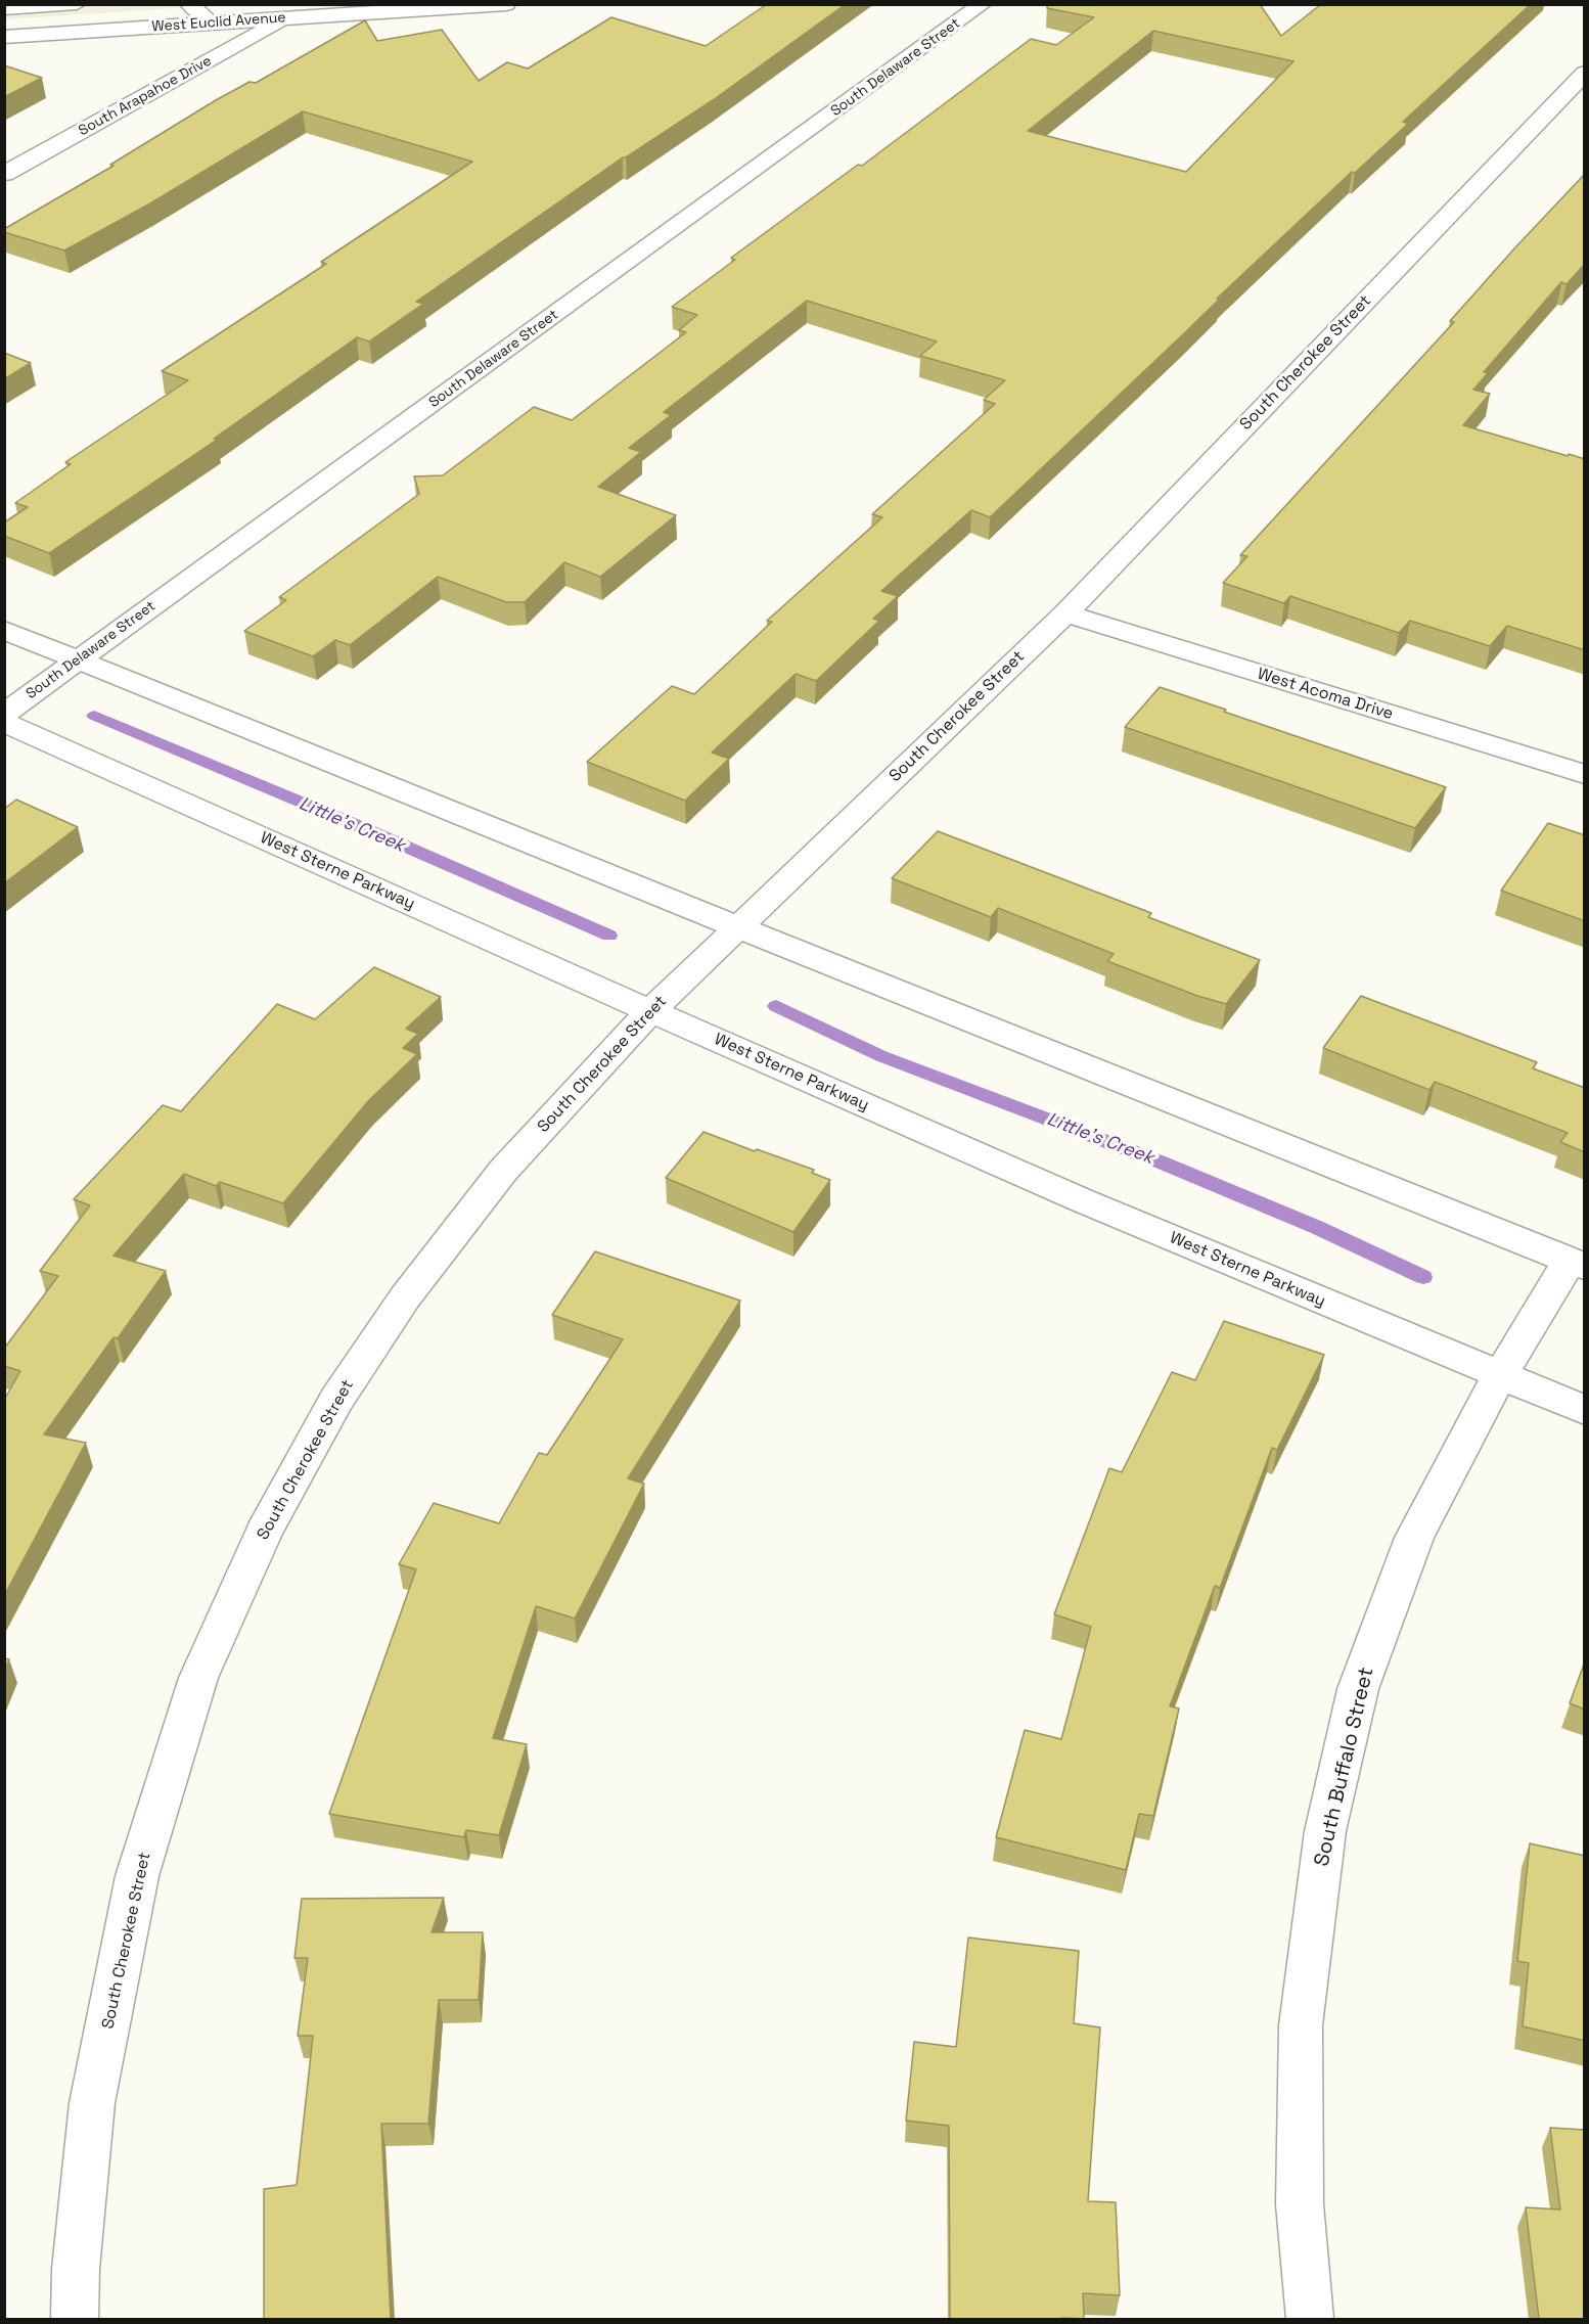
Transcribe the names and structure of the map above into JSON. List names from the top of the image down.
{
  "streets": {
    "street": [
      "West Euclid Avenue",
      "South Delaware Street",
      "South Arapahoe Drive",
      "South Cherokee Street",
      "West Acoma Drive",
      "West Sterne Parkway",
      "South Buffalo Street"
    ]
  },
  "crossings": [
    ["West Euclid Avenue", "South Arapahoe Drive"],
    ["South Cherokee Street", "West Acoma Drive"],
    ["South Cherokee Street", "West Sterne Parkway"],
    ["West Sterne Parkway", "South Buffalo Street"]
  ],
  "water": ["Little's Creek"]
}
